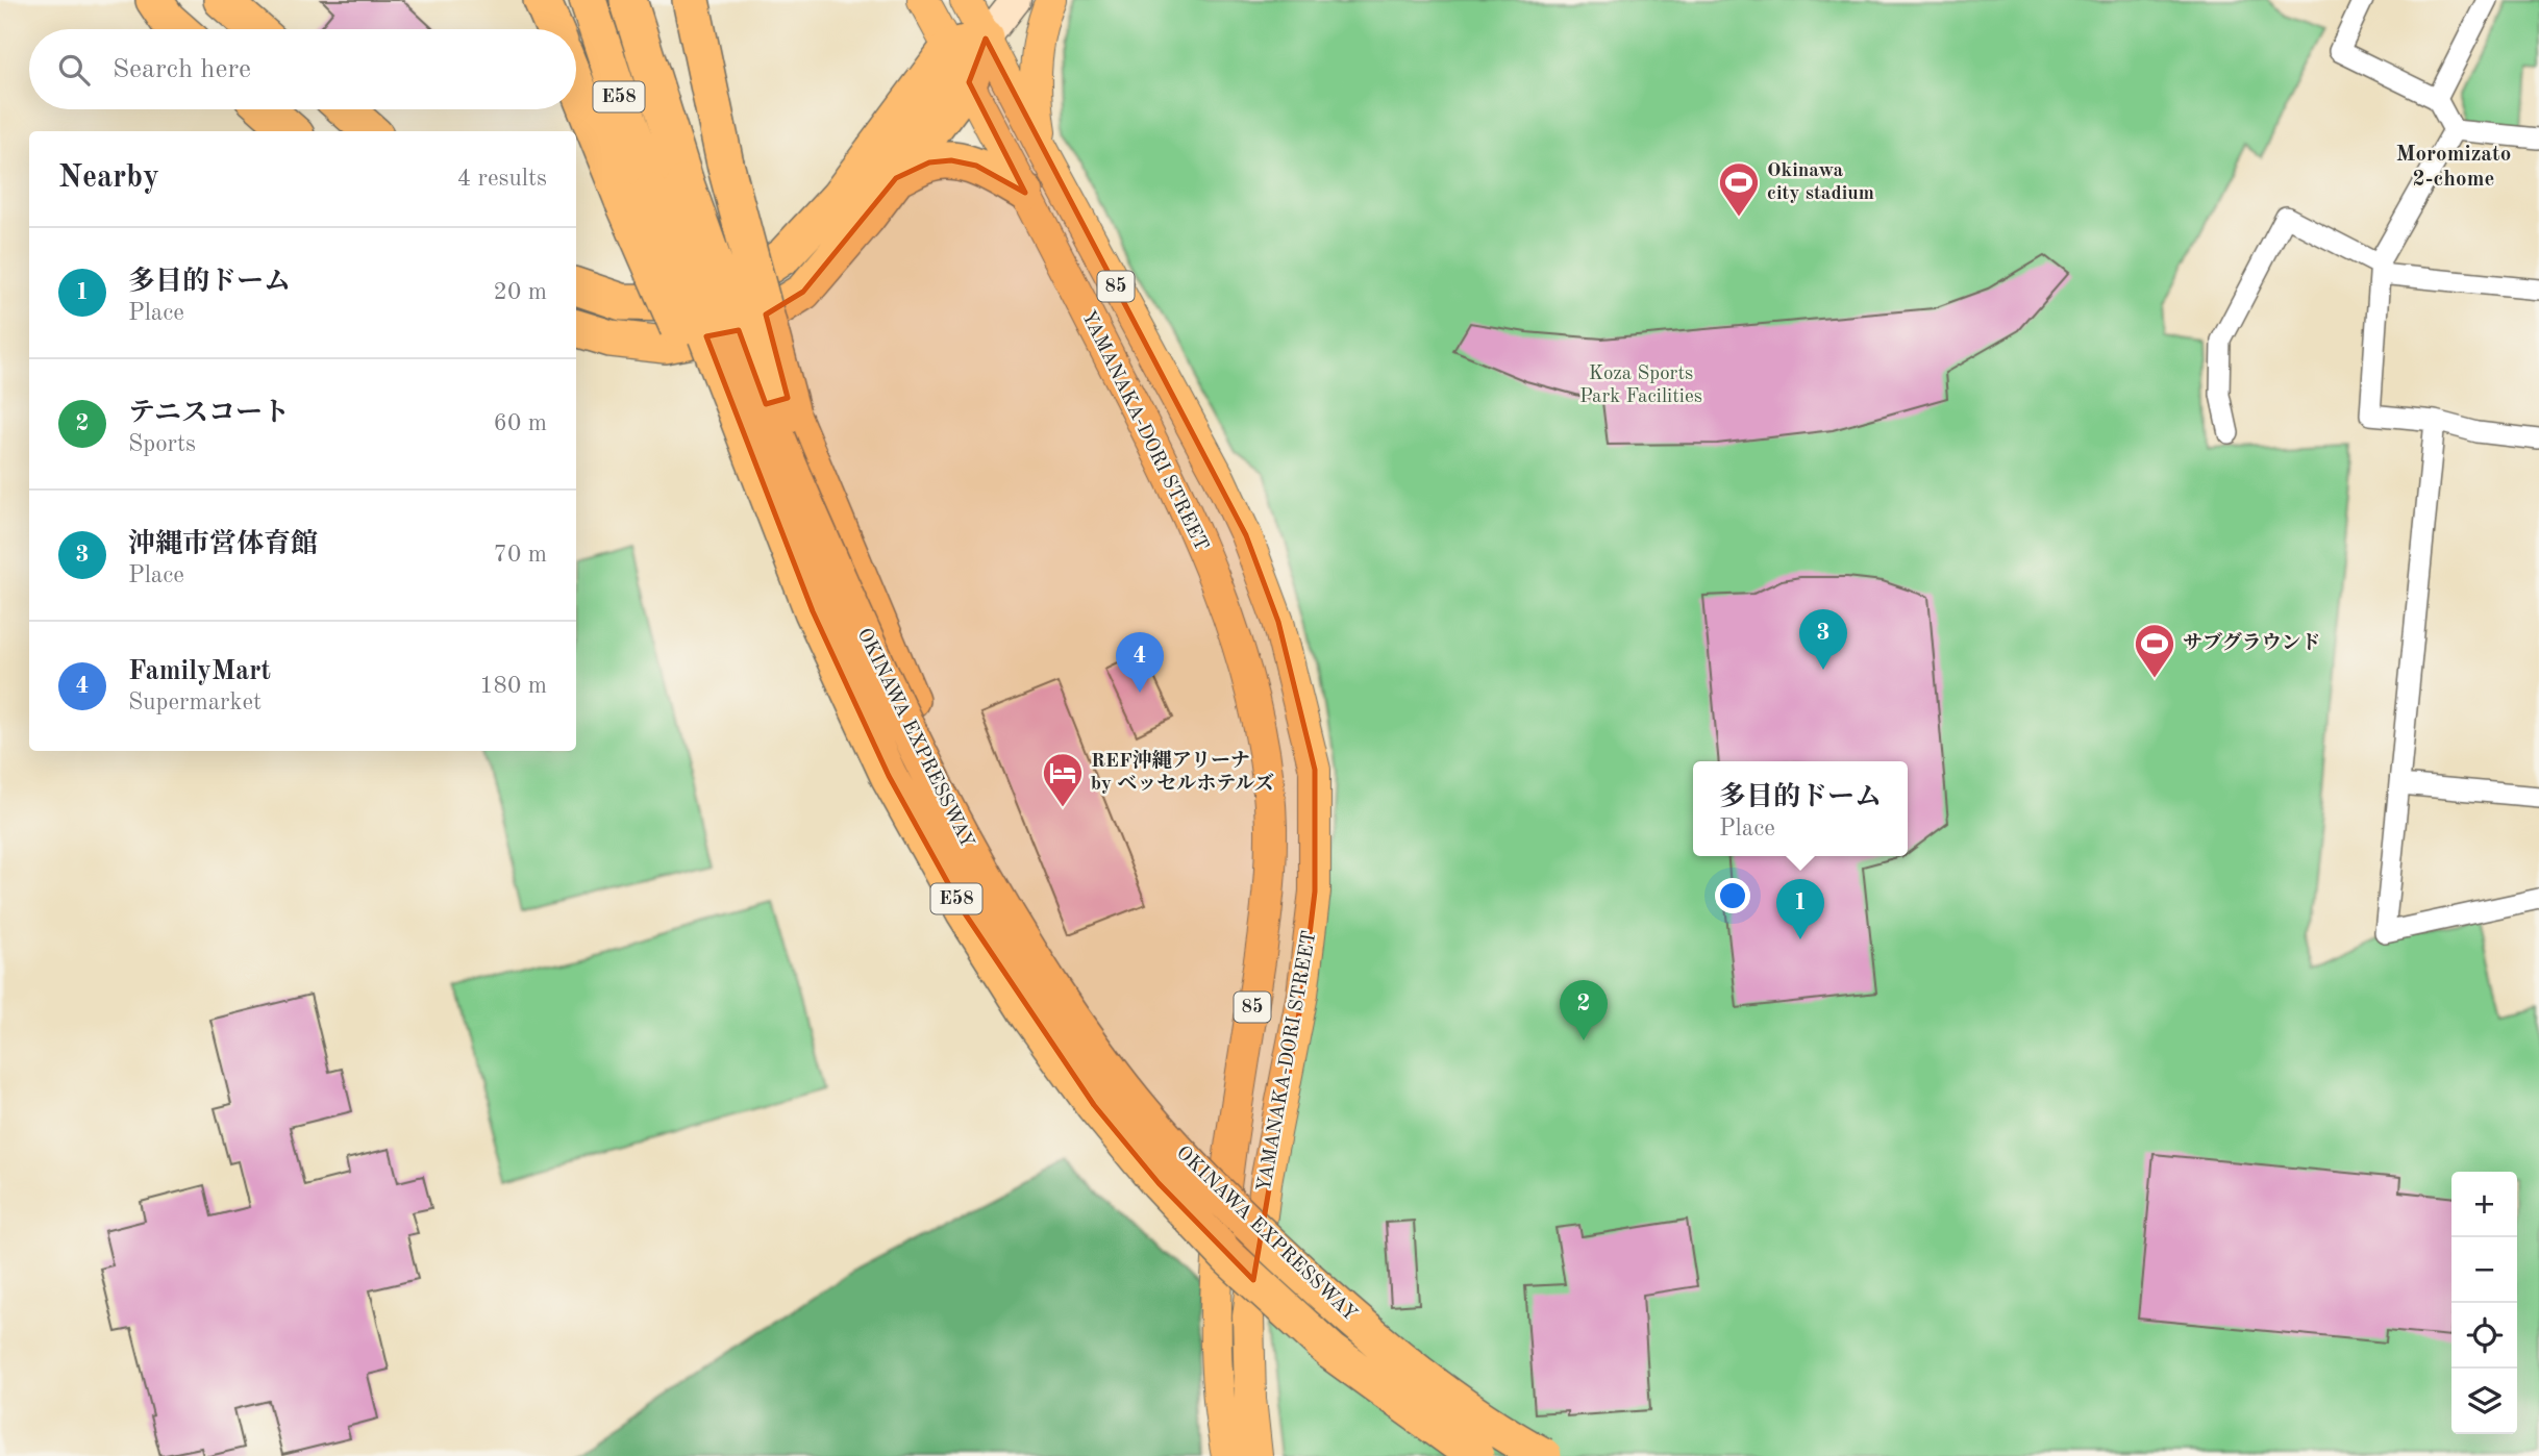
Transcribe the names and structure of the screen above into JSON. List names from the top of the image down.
{
  "streets": {
    "highway": ["E58", "OKINAWA EXPRESSWAY"],
    "main road": ["85", "YAMANAKA-DORI STREET"]
  },
  "districts": ["Moromizato 2-chome"],
  "parks": ["Koza Sports Park Facilities"],
  "places": {
    "sports": ["Okinawa city stadium", "サブグラウンド"],
    "hotel": ["REF沖縄アリーナ by ベッセルホテルズ"]
  },
  "page": {
    "search": "Search here",
    "heading": ["Nearby", "4 results"],
    "list": [
      {
        "mark": "1",
        "name": "多目的ドーム",
        "note": "Place",
        "value": "20 m"
      },
      {
        "mark": "2",
        "name": "テニスコート",
        "note": "Sports",
        "value": "60 m"
      },
      {
        "mark": "3",
        "name": "沖縄市営体育館",
        "note": "Place",
        "value": "70 m"
      },
      {
        "mark": "4",
        "name": "FamilyMart",
        "note": "Supermarket",
        "value": "180 m"
      }
    ],
    "pins": [
      "3",
      "4",
      "1",
      "2"
    ],
    "popup": ["多目的ドーム", "Place"],
    "map_buttons": ["+", "−"]
  }
}
